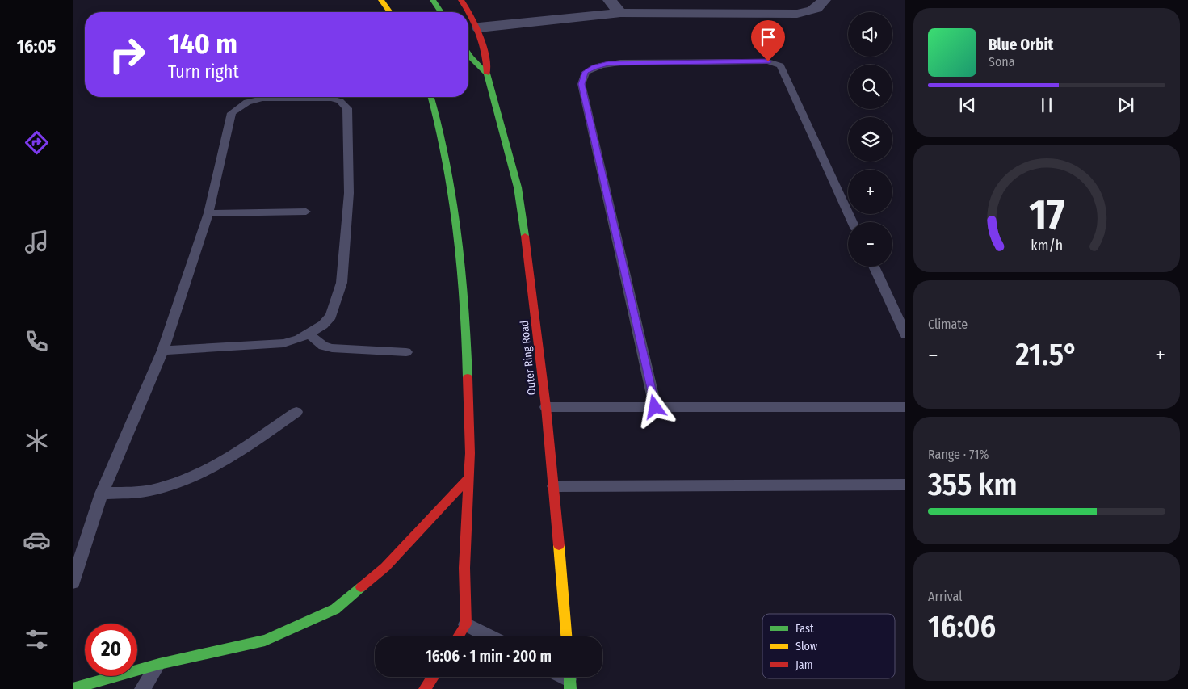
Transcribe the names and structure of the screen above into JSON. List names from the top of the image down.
{
  "streets": {
    "main road": ["Outer Ring Road"]
  },
  "legend": ["Fast", "Slow", "Jam"],
  "page": {
    "tabs": "16:05",
    "map_buttons": ["+", "−"],
    "turn": ["140 m", "Turn right"],
    "song": ["Blue Orbit", "Sona"],
    "tile": [
      "Climate",
      ["Range · 71%", "355 km"],
      ["Arrival", "16:06"]
    ],
    "heat": ["−", "21.5°", "+"],
    "limit": "20",
    "trip": "16:06 · 1 min · 200 m",
    "gauge": ["17", "km/h"]
  }
}
